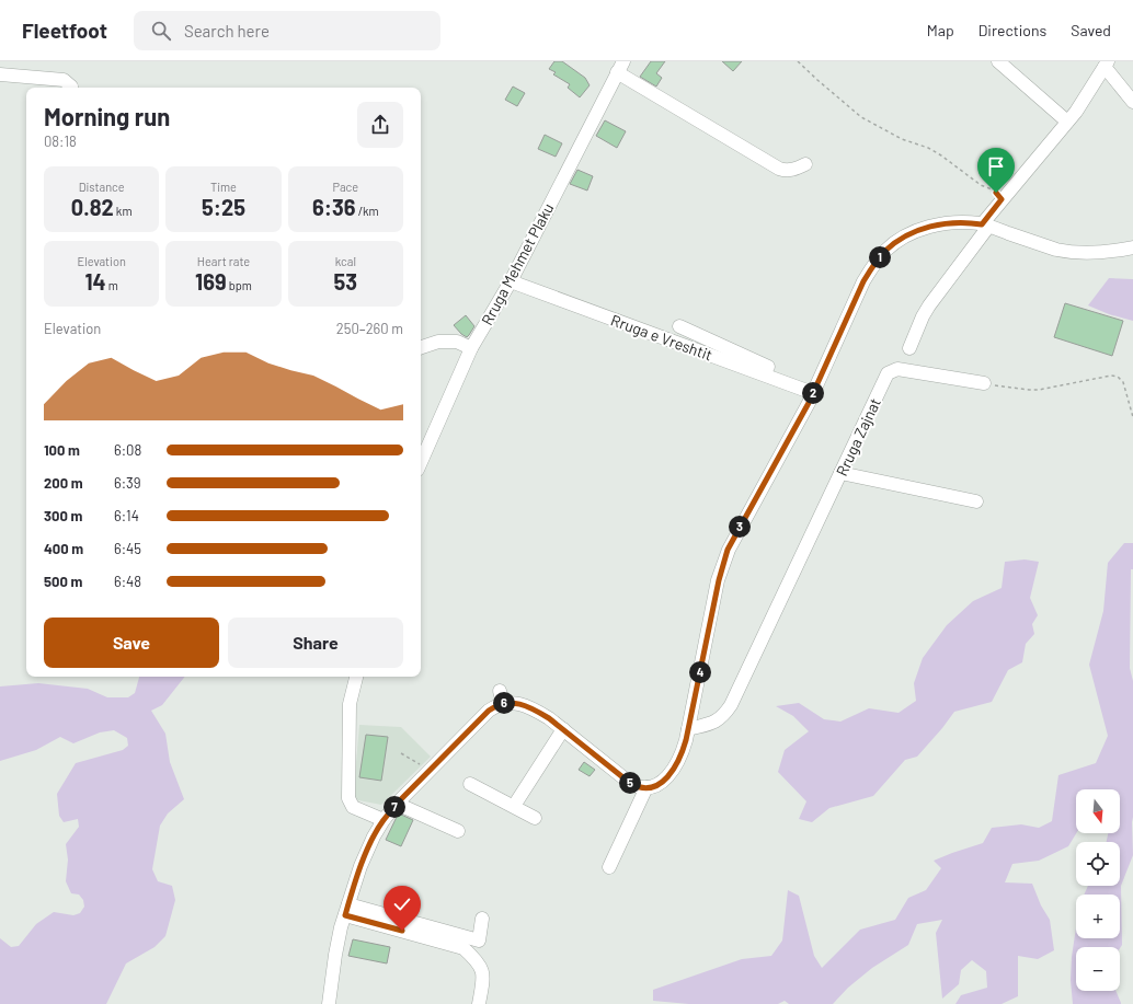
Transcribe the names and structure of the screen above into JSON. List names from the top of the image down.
{
  "streets": {
    "street": ["Rruga Mehmet Plaku", "Rruga e Vreshtit", "Rruga Zajnat"]
  },
  "crossings": [
    ["Rruga Mehmet Plaku", "Rruga e Vreshtit"]
  ],
  "north": "bottom",
  "page": {
    "header": "Fleetfoot",
    "search": "Search here",
    "nav": ["Map", "Directions", "Saved"],
    "heading": ["Morning run", "08:18"],
    "stats": [
      ["Distance", "0.82 km"],
      ["Time", "5:25"],
      ["Pace", "6:36 /km"],
      ["Elevation", "14 m"],
      ["Heart rate", "169 bpm"],
      ["kcal", "53"]
    ],
    "pins": [
      "1",
      "2",
      "3",
      "4",
      "6",
      "5",
      "7"
    ],
    "chart": ["Elevation", "250–260 m"],
    "list": [
      {
        "name": "100 m",
        "note": "6:08"
      },
      {
        "name": "200 m",
        "note": "6:39"
      },
      {
        "name": "300 m",
        "note": "6:14"
      },
      {
        "name": "400 m",
        "note": "6:45"
      },
      {
        "name": "500 m",
        "note": "6:48"
      }
    ],
    "buttons": ["Save", "Share"],
    "map_buttons": ["+", "−"]
  }
}
